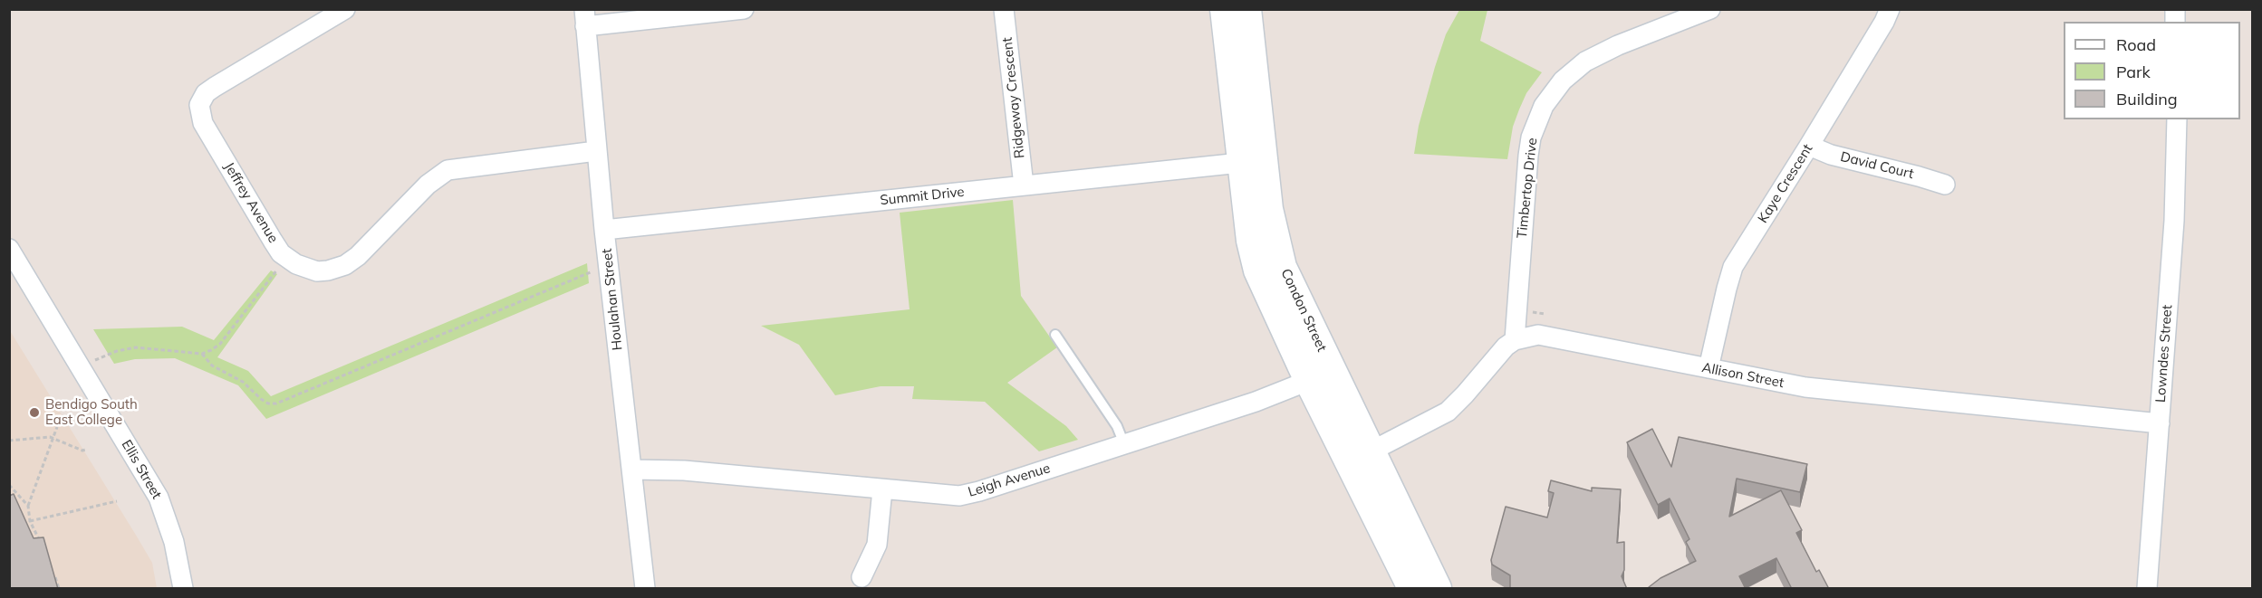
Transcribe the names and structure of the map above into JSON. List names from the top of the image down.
{
  "streets": {
    "main road": ["Condon Street"],
    "street": [
      "Ridgeway Crescent",
      "David Court",
      "Kaye Crescent",
      "Timbertop Drive",
      "Summit Drive",
      "Jeffrey Avenue",
      "Houlahan Street",
      "Lowndes Street",
      "Allison Street",
      "Ellis Street",
      "Leigh Avenue"
    ]
  },
  "crossings": [
    ["Ridgeway Crescent", "Summit Drive"],
    ["David Court", "Kaye Crescent"],
    ["Kaye Crescent", "Allison Street"],
    ["Timbertop Drive", "Allison Street"],
    ["Summit Drive", "Houlahan Street"],
    ["Summit Drive", "Condon Street"],
    ["Jeffrey Avenue", "Houlahan Street"],
    ["Houlahan Street", "Leigh Avenue"],
    ["Condon Street", "Leigh Avenue"],
    ["Lowndes Street", "Allison Street"]
  ],
  "places": ["Bendigo South East College"],
  "legend": ["Road", "Park", "Building"]
}
